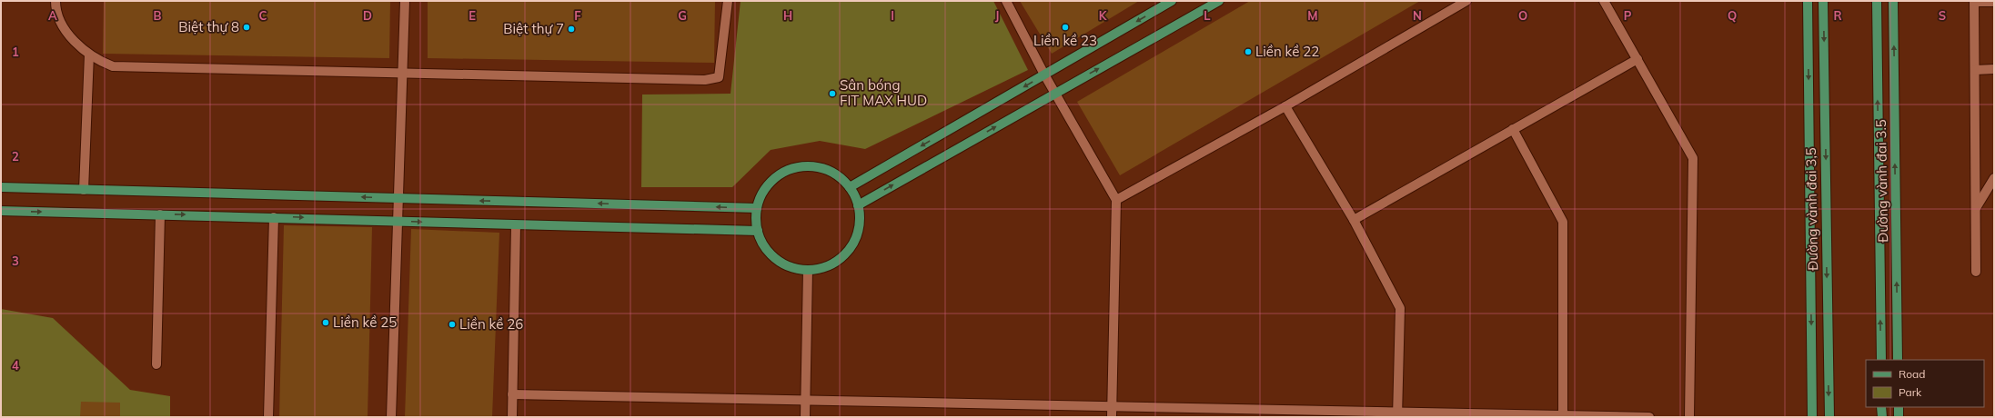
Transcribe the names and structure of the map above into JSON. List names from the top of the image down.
{
  "streets": {
    "main road": ["Đường vành đai 3.5", "Đường vành đai 3,5"]
  },
  "places": [
    "Biệt thự 8",
    "Liền kề 23",
    "Biệt thự 7",
    "Liền kề 22",
    "Sân bóng FIT MAX HUD",
    "Liền kề 25",
    "Liền kề 26"
  ],
  "legend": ["Road", "Park"],
  "grid": {
    "columns": [
      "A",
      "B",
      "C",
      "D",
      "E",
      "F",
      "G",
      "H",
      "I",
      "J",
      "K",
      "L",
      "M",
      "N",
      "O",
      "P",
      "Q",
      "R",
      "S"
    ],
    "rows": [
      "1",
      "2",
      "3",
      "4"
    ]
  }
}
